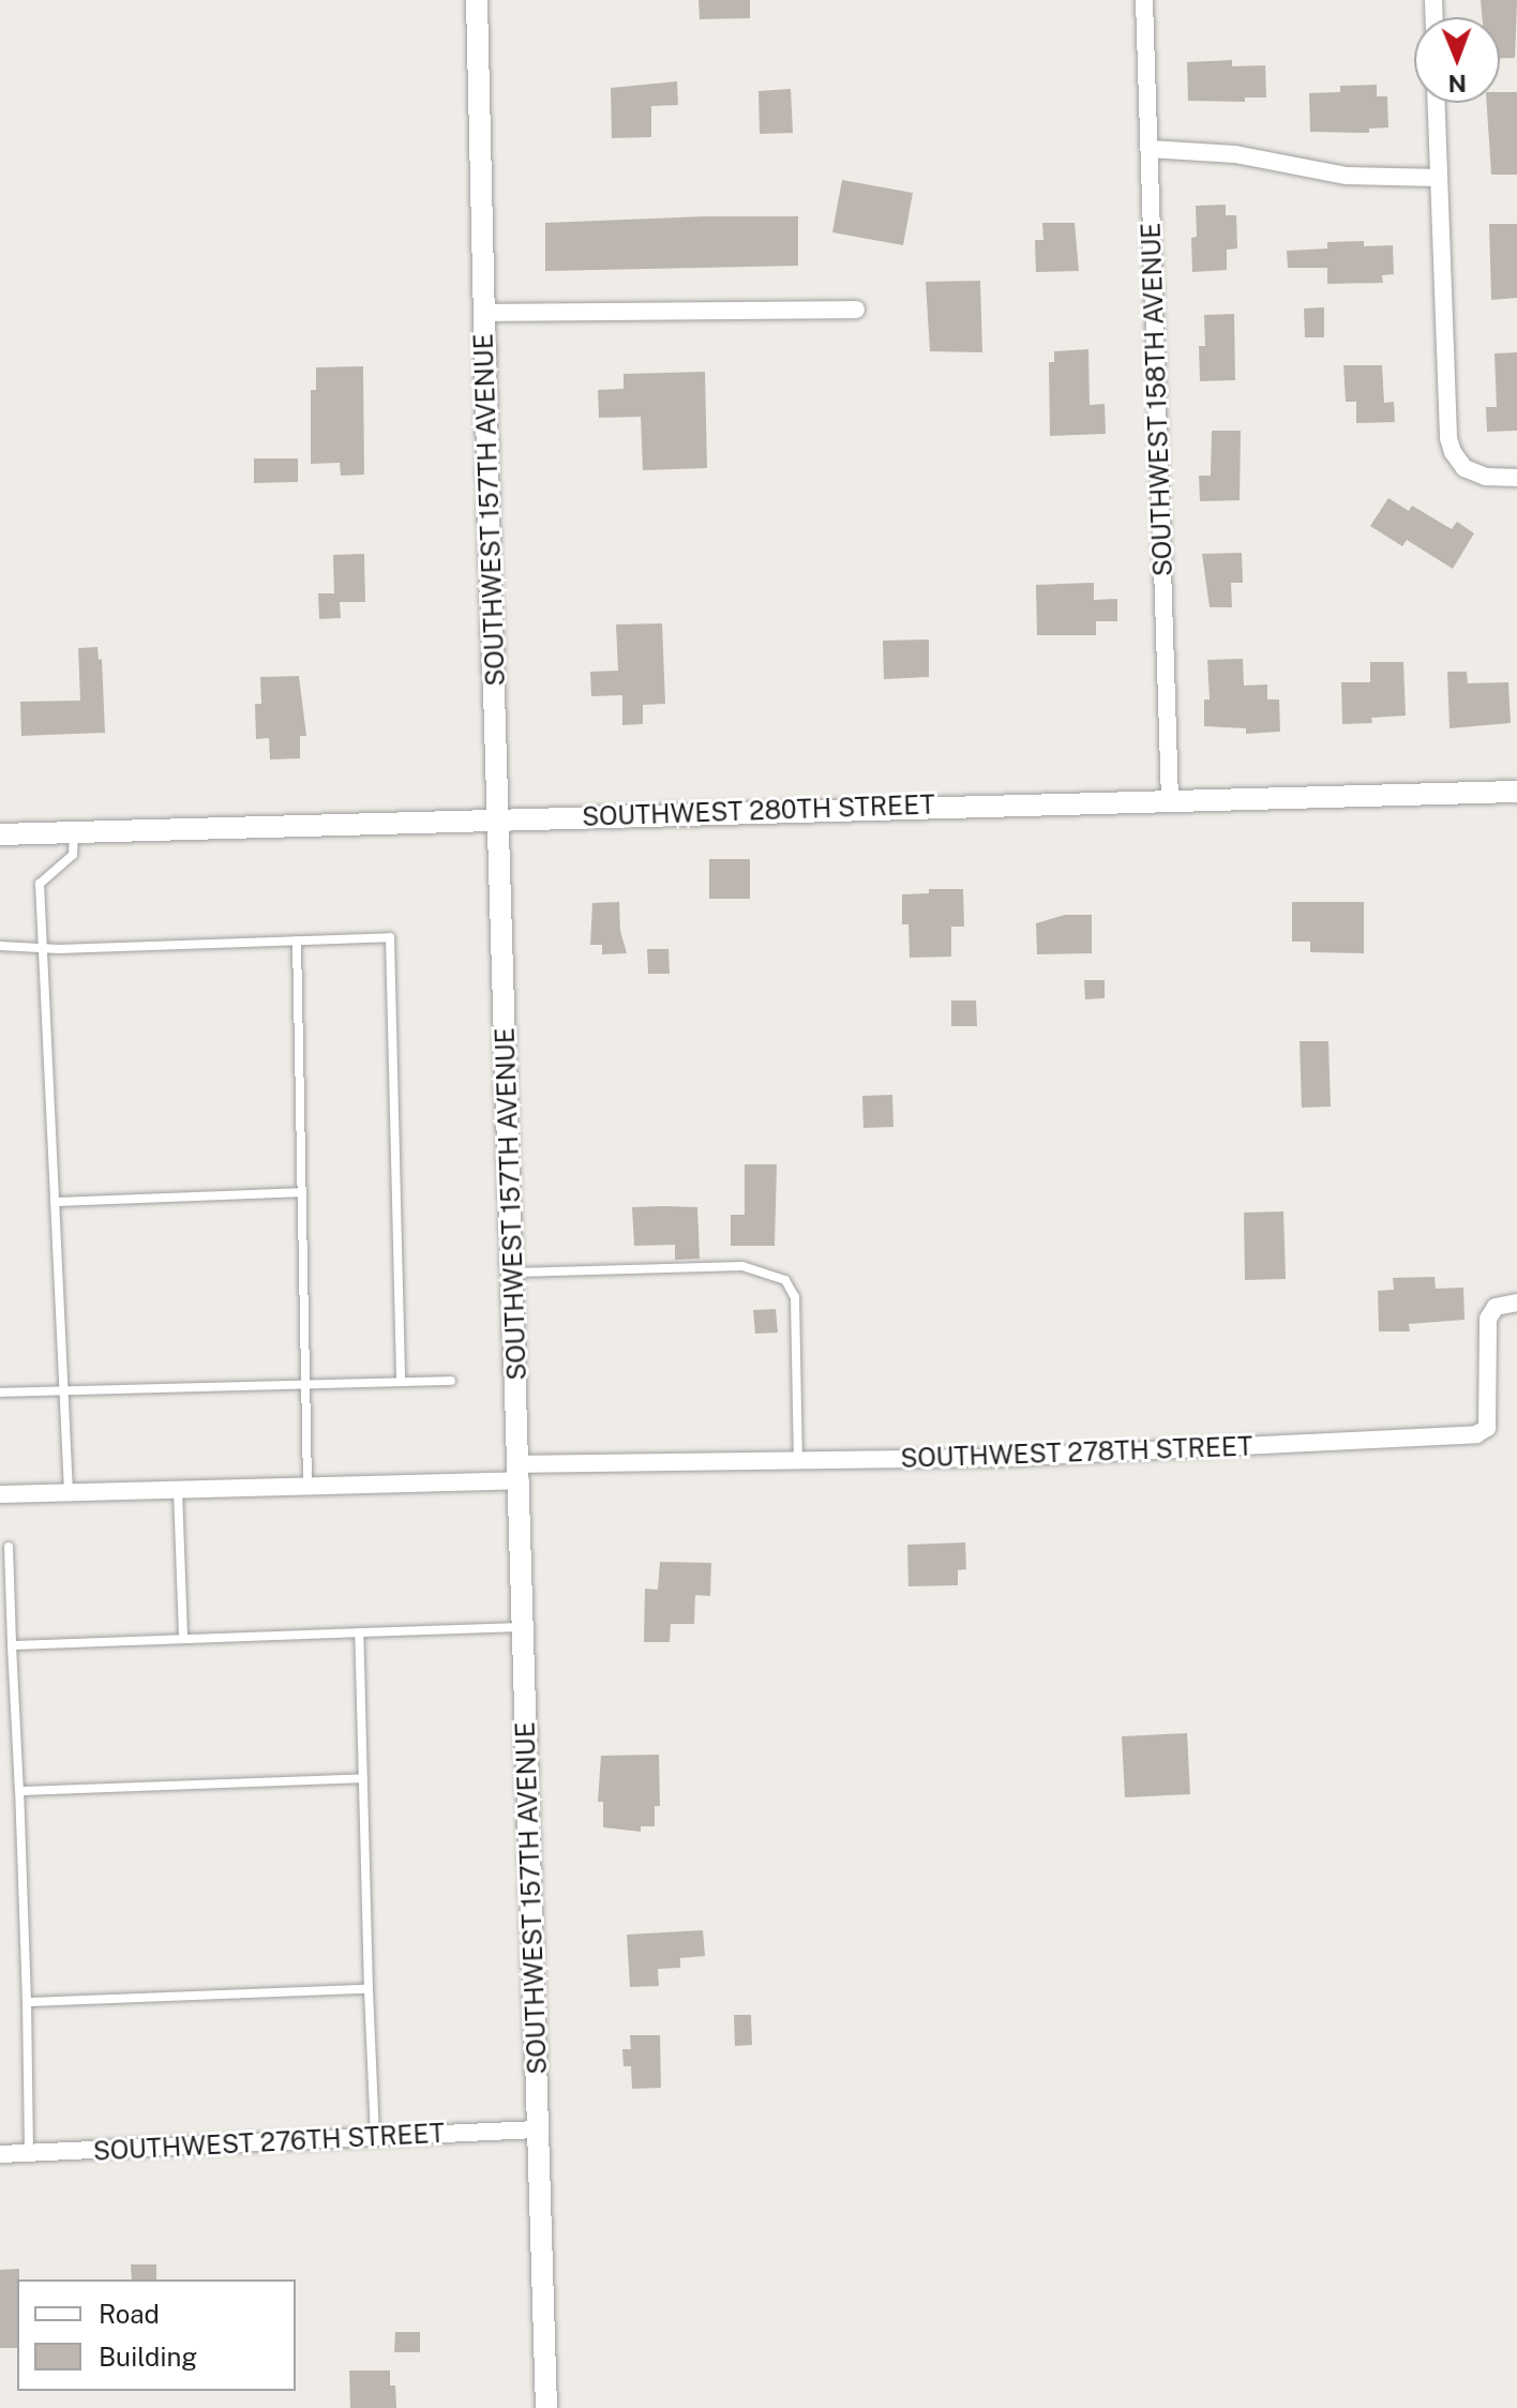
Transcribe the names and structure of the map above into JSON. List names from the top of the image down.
{
  "streets": {
    "street": [
      "SOUTHWEST 158TH AVENUE",
      "SOUTHWEST 157TH AVENUE",
      "SOUTHWEST 280TH STREET",
      "SOUTHWEST 278TH STREET",
      "SOUTHWEST 276TH STREET"
    ]
  },
  "crossings": [
    ["SOUTHWEST 158TH AVENUE", "SOUTHWEST 280TH STREET"],
    ["SOUTHWEST 157TH AVENUE", "SOUTHWEST 280TH STREET"],
    ["SOUTHWEST 157TH AVENUE", "SOUTHWEST 278TH STREET"],
    ["SOUTHWEST 157TH AVENUE", "SOUTHWEST 276TH STREET"]
  ],
  "legend": ["Road", "Building"],
  "north": "bottom"
}
